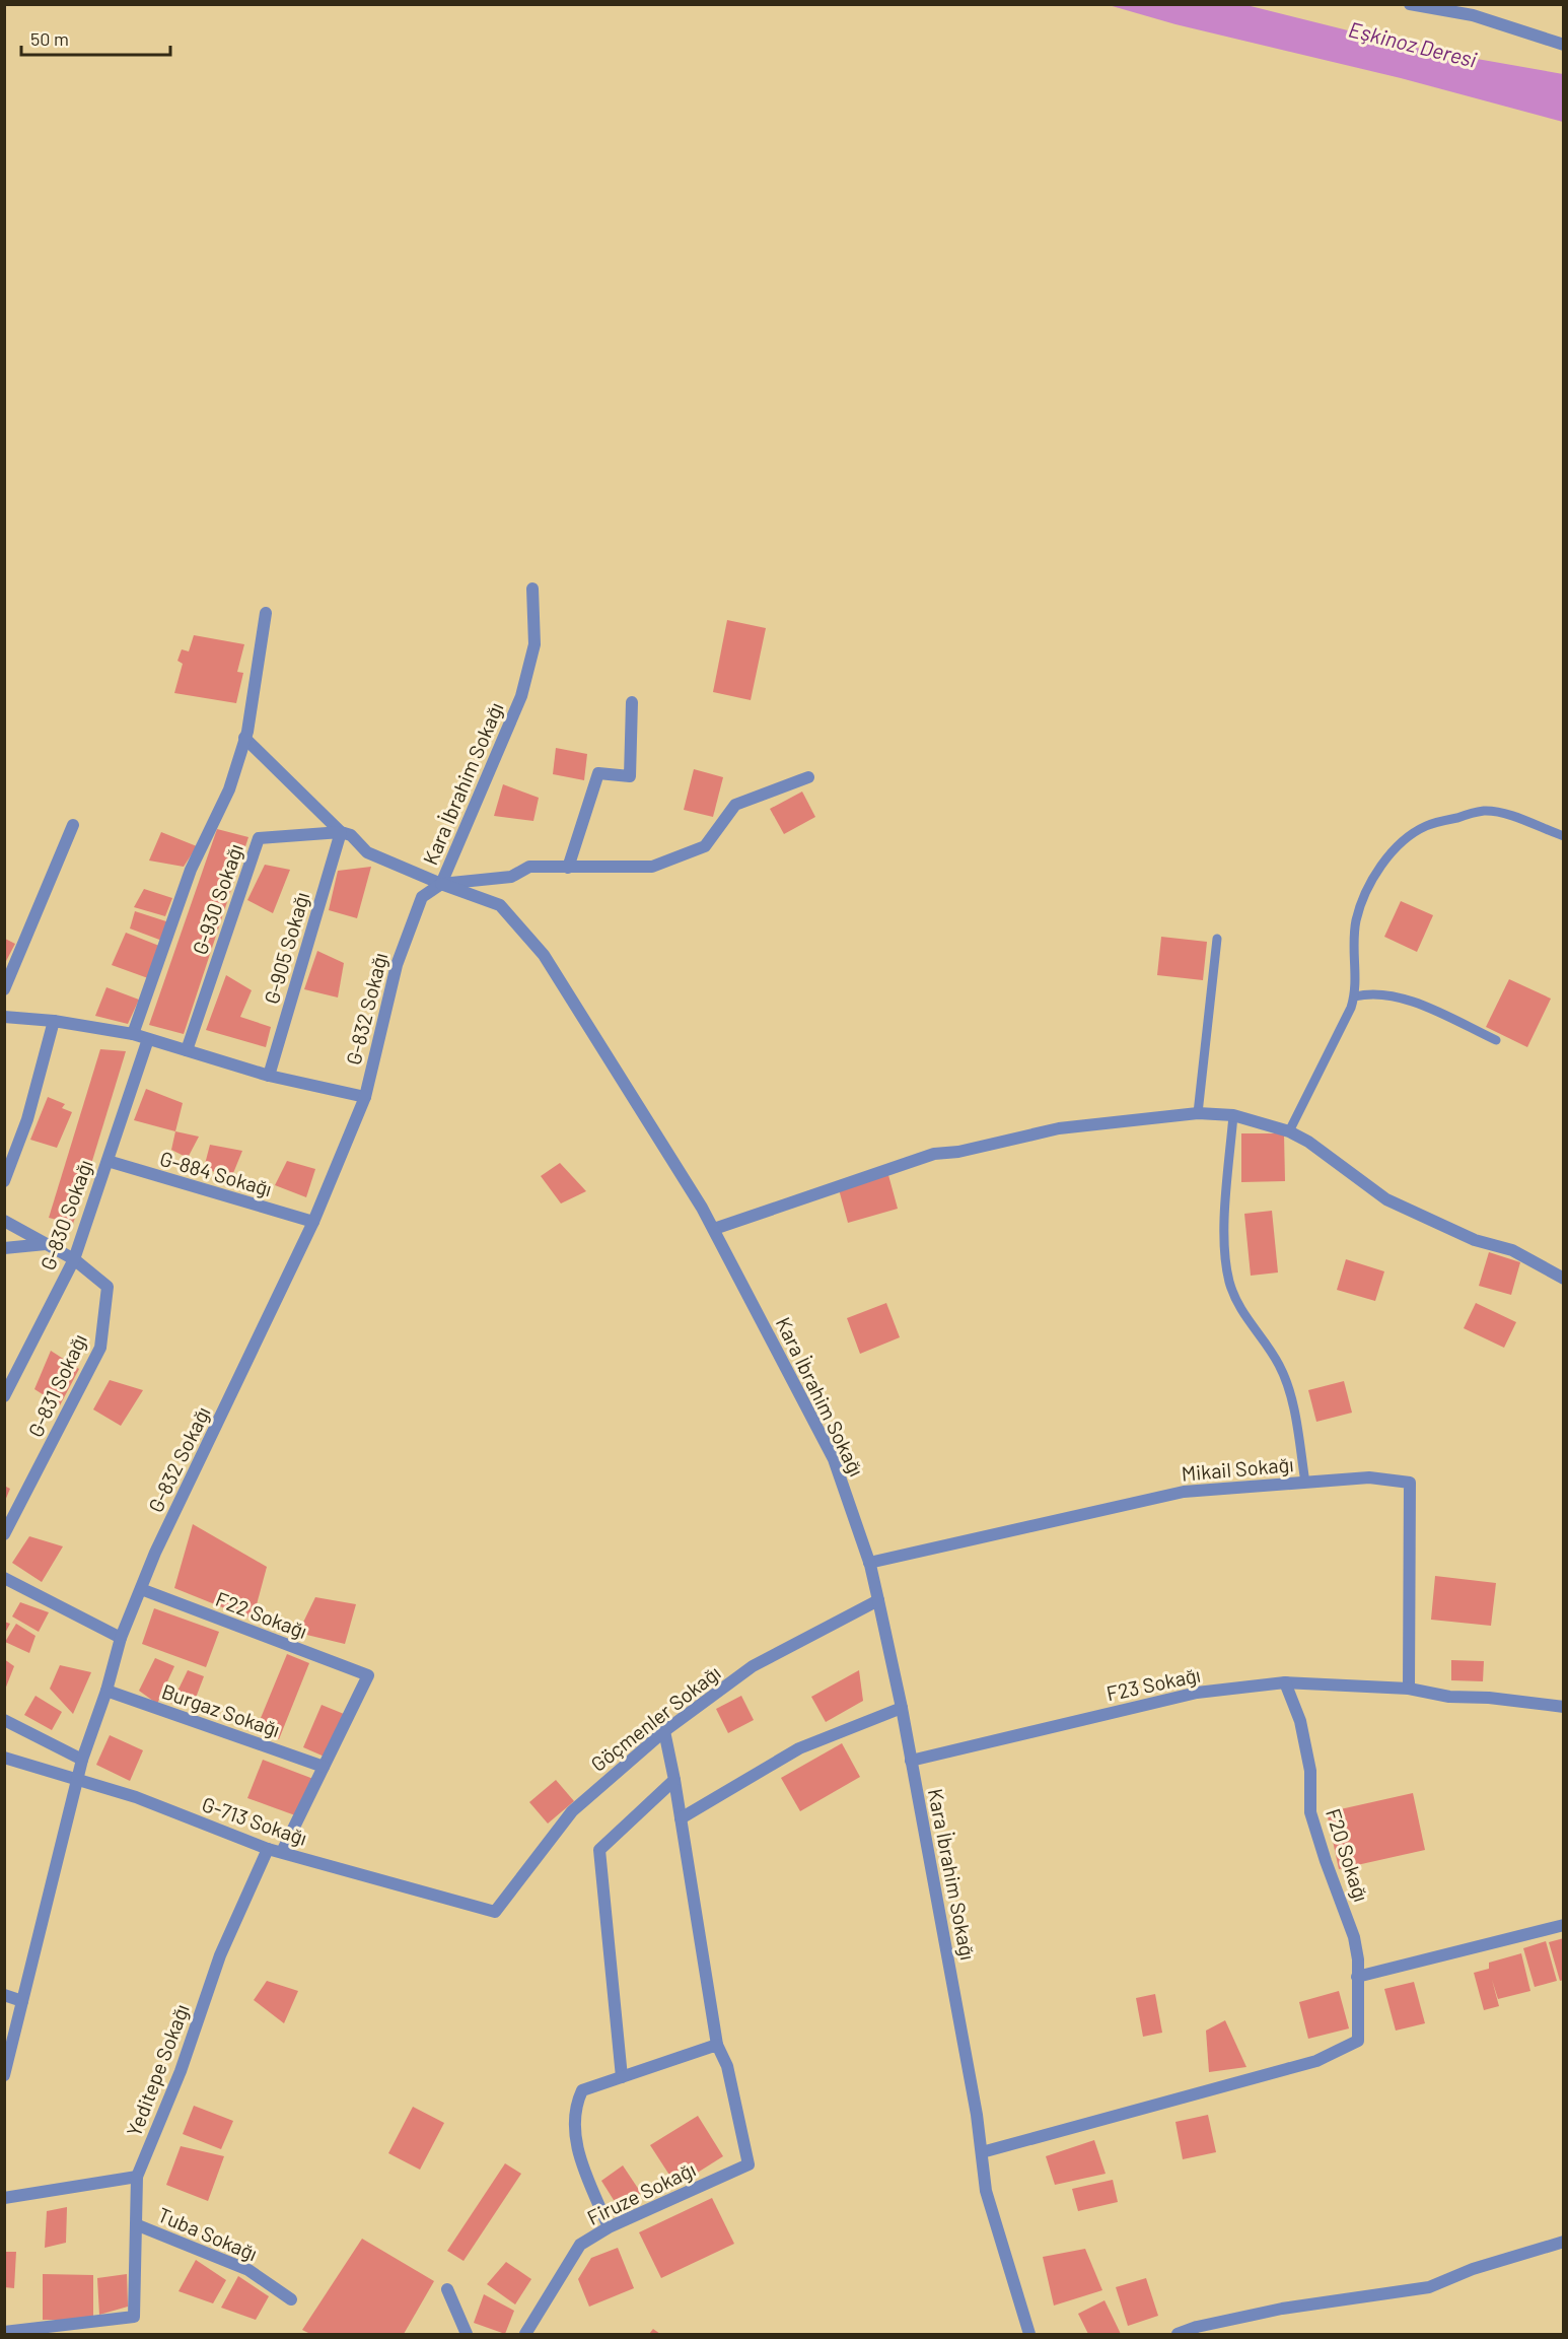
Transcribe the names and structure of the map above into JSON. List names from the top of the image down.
{
  "streets": {
    "street": [
      "Kara İbrahim Sokağı",
      "G-930 Sokağı",
      "G-905 Sokağı",
      "G-832 Sokağı",
      "G-884 Sokağı",
      "G-830 Sokağı",
      "G-831 Sokağı",
      "Mikail Sokağı",
      "F22 Sokağı",
      "F23 Sokağı",
      "Burgaz Sokağı",
      "Göçmenler Sokağı",
      "G-713 Sokağı",
      "F20 Sokağı",
      "Yeditepe Sokağı",
      "Firuze Sokağı",
      "Tuba Sokağı"
    ]
  },
  "crossings": [
    ["Kara İbrahim Sokağı", "G-832 Sokağı"],
    ["Kara İbrahim Sokağı", "Mikail Sokağı"],
    ["Kara İbrahim Sokağı", "F23 Sokağı"],
    ["Kara İbrahim Sokağı", "Göçmenler Sokağı"],
    ["Kara İbrahim Sokağı", "F20 Sokağı"],
    ["G-930 Sokağı", "G-905 Sokağı"],
    ["G-832 Sokağı", "G-884 Sokağı"],
    ["G-832 Sokağı", "F22 Sokağı"],
    ["G-832 Sokağı", "Burgaz Sokağı"],
    ["G-832 Sokağı", "G-713 Sokağı"],
    ["G-884 Sokağı", "G-830 Sokağı"],
    ["G-830 Sokağı", "G-831 Sokağı"],
    ["Mikail Sokağı", "F23 Sokağı"],
    ["F22 Sokağı", "Burgaz Sokağı"],
    ["F23 Sokağı", "F20 Sokağı"],
    ["Göçmenler Sokağı", "G-713 Sokağı"],
    ["G-713 Sokağı", "Yeditepe Sokağı"],
    ["Yeditepe Sokağı", "Tuba Sokağı"]
  ],
  "water": ["Eşkinoz Deresi"],
  "scale_bar": "50 m"
}
